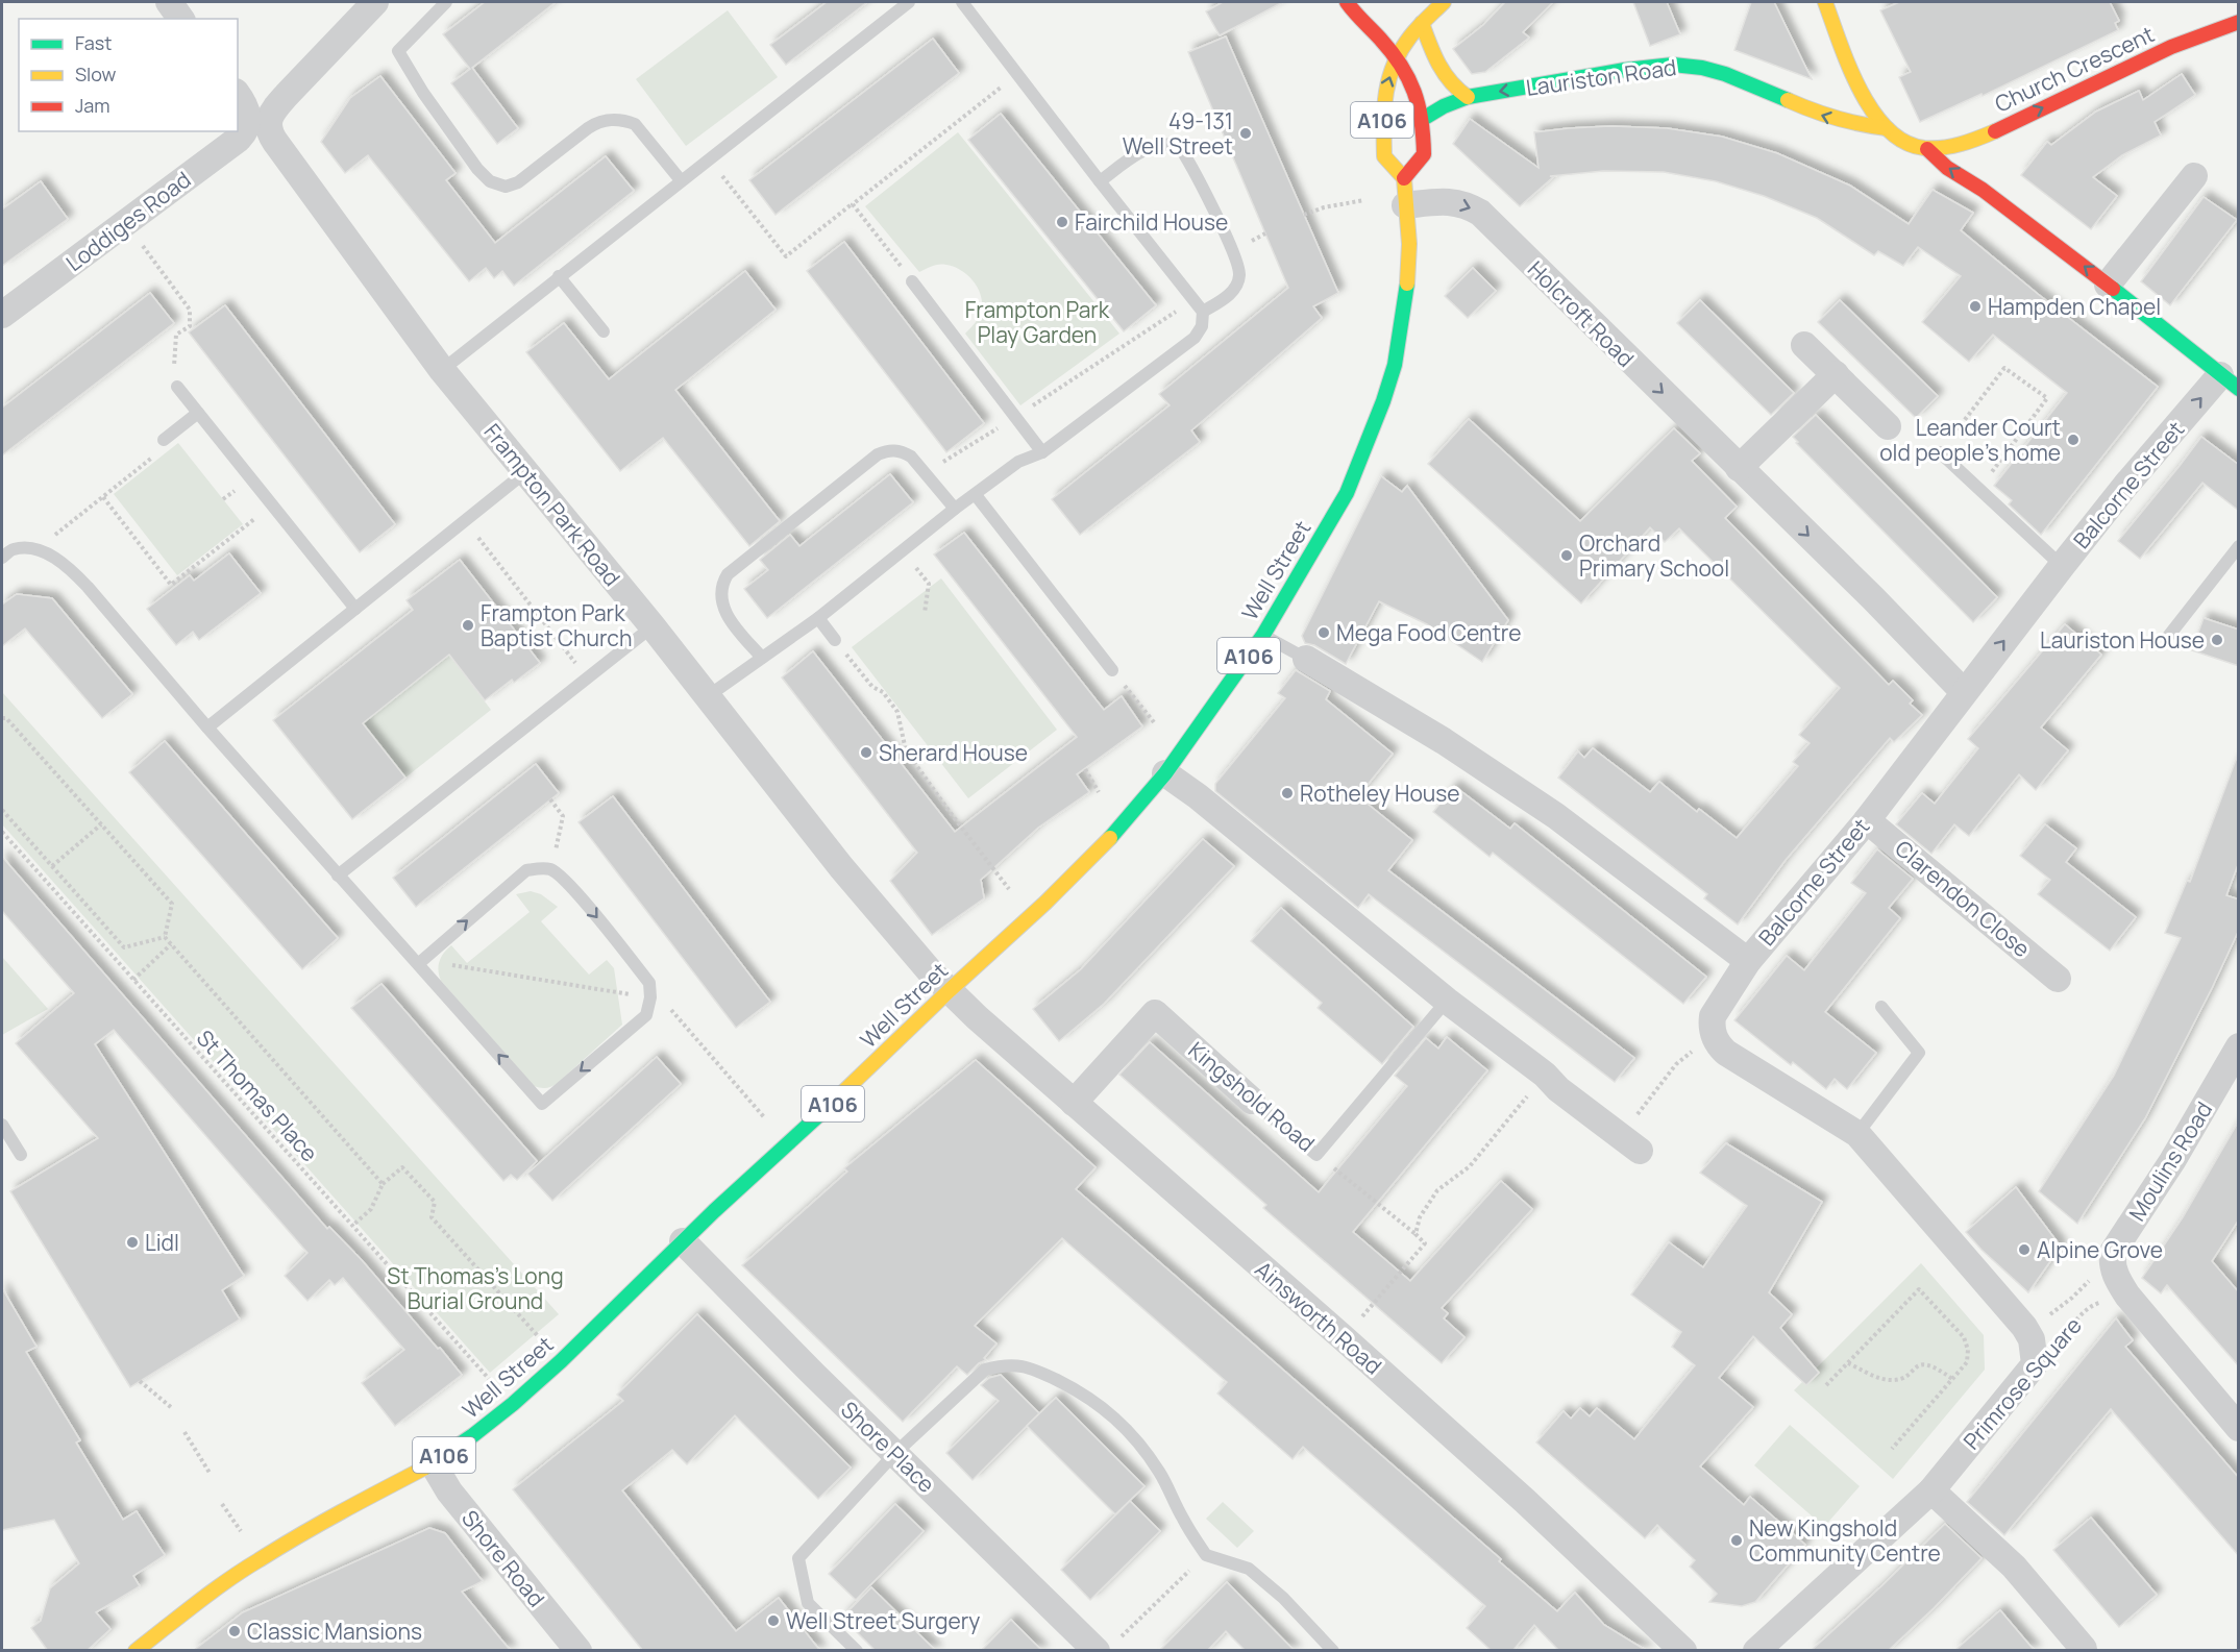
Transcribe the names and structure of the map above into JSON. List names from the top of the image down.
{
  "streets": {
    "main road": [
      "Church Crescent",
      "Lauriston Road",
      "A106",
      "Well Street"
    ],
    "street": [
      "Loddiges Road",
      "Holcroft Road",
      "Balcorne Street",
      "Frampton Park Road",
      "Clarendon Close",
      "Kingshold Road",
      "Moulins Road",
      "Ainsworth Road",
      "Primrose Square",
      "Shore Place",
      "Shore Road"
    ],
    "path": ["St Thomas Place"]
  },
  "crossings": [
    ["A106", "Well Street"],
    ["Loddiges Road", "Frampton Park Road"],
    ["Holcroft Road", "Balcorne Street"],
    ["Holcroft Road", "Well Street"],
    ["Balcorne Street", "Well Street"],
    ["Balcorne Street", "Clarendon Close"],
    ["Frampton Park Road", "Well Street"],
    ["Frampton Park Road", "Ainsworth Road"],
    ["Well Street", "Ainsworth Road"],
    ["Well Street", "Shore Place"],
    ["Well Street", "Shore Road"],
    ["Kingshold Road", "Ainsworth Road"],
    ["Moulins Road", "Primrose Square"]
  ],
  "one_way": ["Church Crescent", "Lauriston Road", "Holcroft Road"],
  "parks": ["Frampton Park Play Garden", "St Thomas's Long Burial Ground"],
  "places": [
    "49-131 Well Street",
    "Fairchild House",
    "Hampden Chapel",
    "Leander Court old people's home",
    "Orchard Primary School",
    "Frampton Park Baptist Church",
    "Mega Food Centre",
    "Lauriston House",
    "Sherard House",
    "Rotheley House",
    "Lidl",
    "Alpine Grove",
    "New Kingshold Community Centre",
    "Well Street Surgery",
    "Classic Mansions"
  ],
  "legend": ["Fast", "Slow", "Jam"]
}
